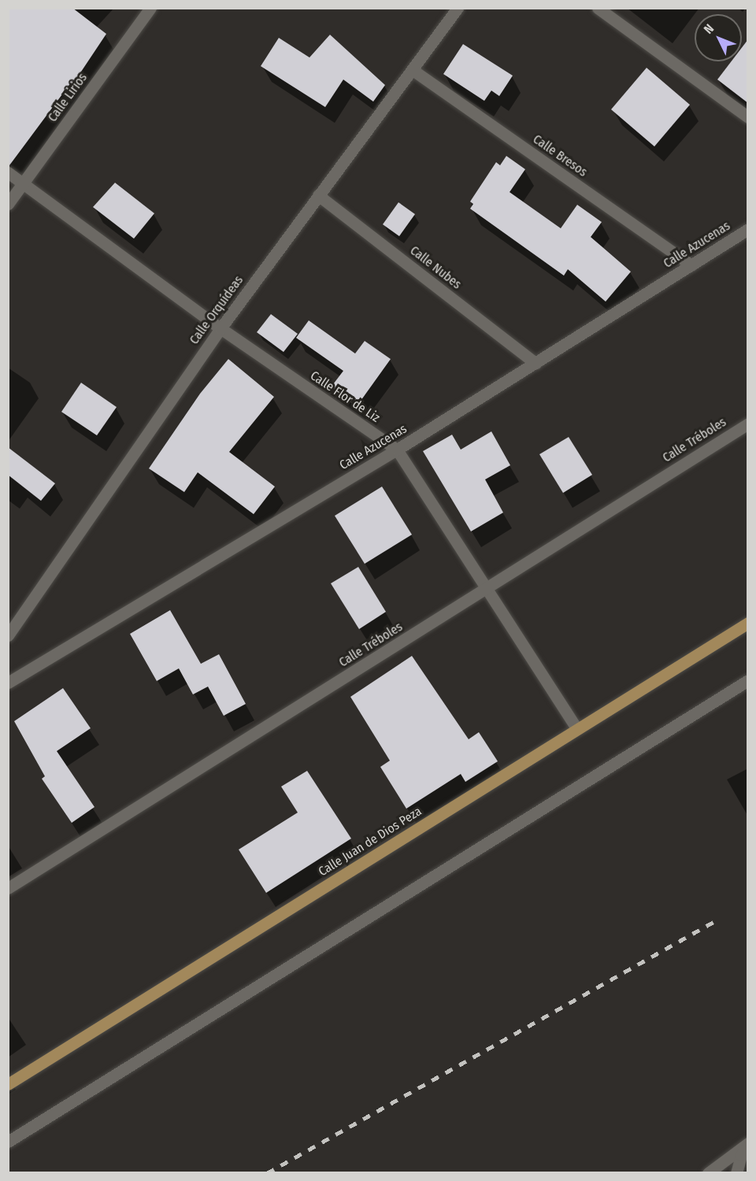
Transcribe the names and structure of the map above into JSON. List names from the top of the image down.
{
  "streets": {
    "main road": ["Calle Juan de Dios Peza"],
    "street": [
      "Calle Lirios",
      "Calle Bresos",
      "Calle Azucenas",
      "Calle Nubes",
      "Calle Orquídeas",
      "Calle Flor de Liz",
      "Calle Tréboles"
    ]
  },
  "crossings": [
    ["Calle Lirios", "Calle Flor de Liz"],
    ["Calle Bresos", "Calle Azucenas"],
    ["Calle Bresos", "Calle Orquídeas"],
    ["Calle Azucenas", "Calle Nubes"],
    ["Calle Azucenas", "Calle Flor de Liz"],
    ["Calle Nubes", "Calle Orquídeas"],
    ["Calle Orquídeas", "Calle Flor de Liz"],
    ["Calle Flor de Liz", "Calle Tréboles"],
    ["Calle Flor de Liz", "Calle Juan de Dios Peza"]
  ],
  "north": "top left"
}
